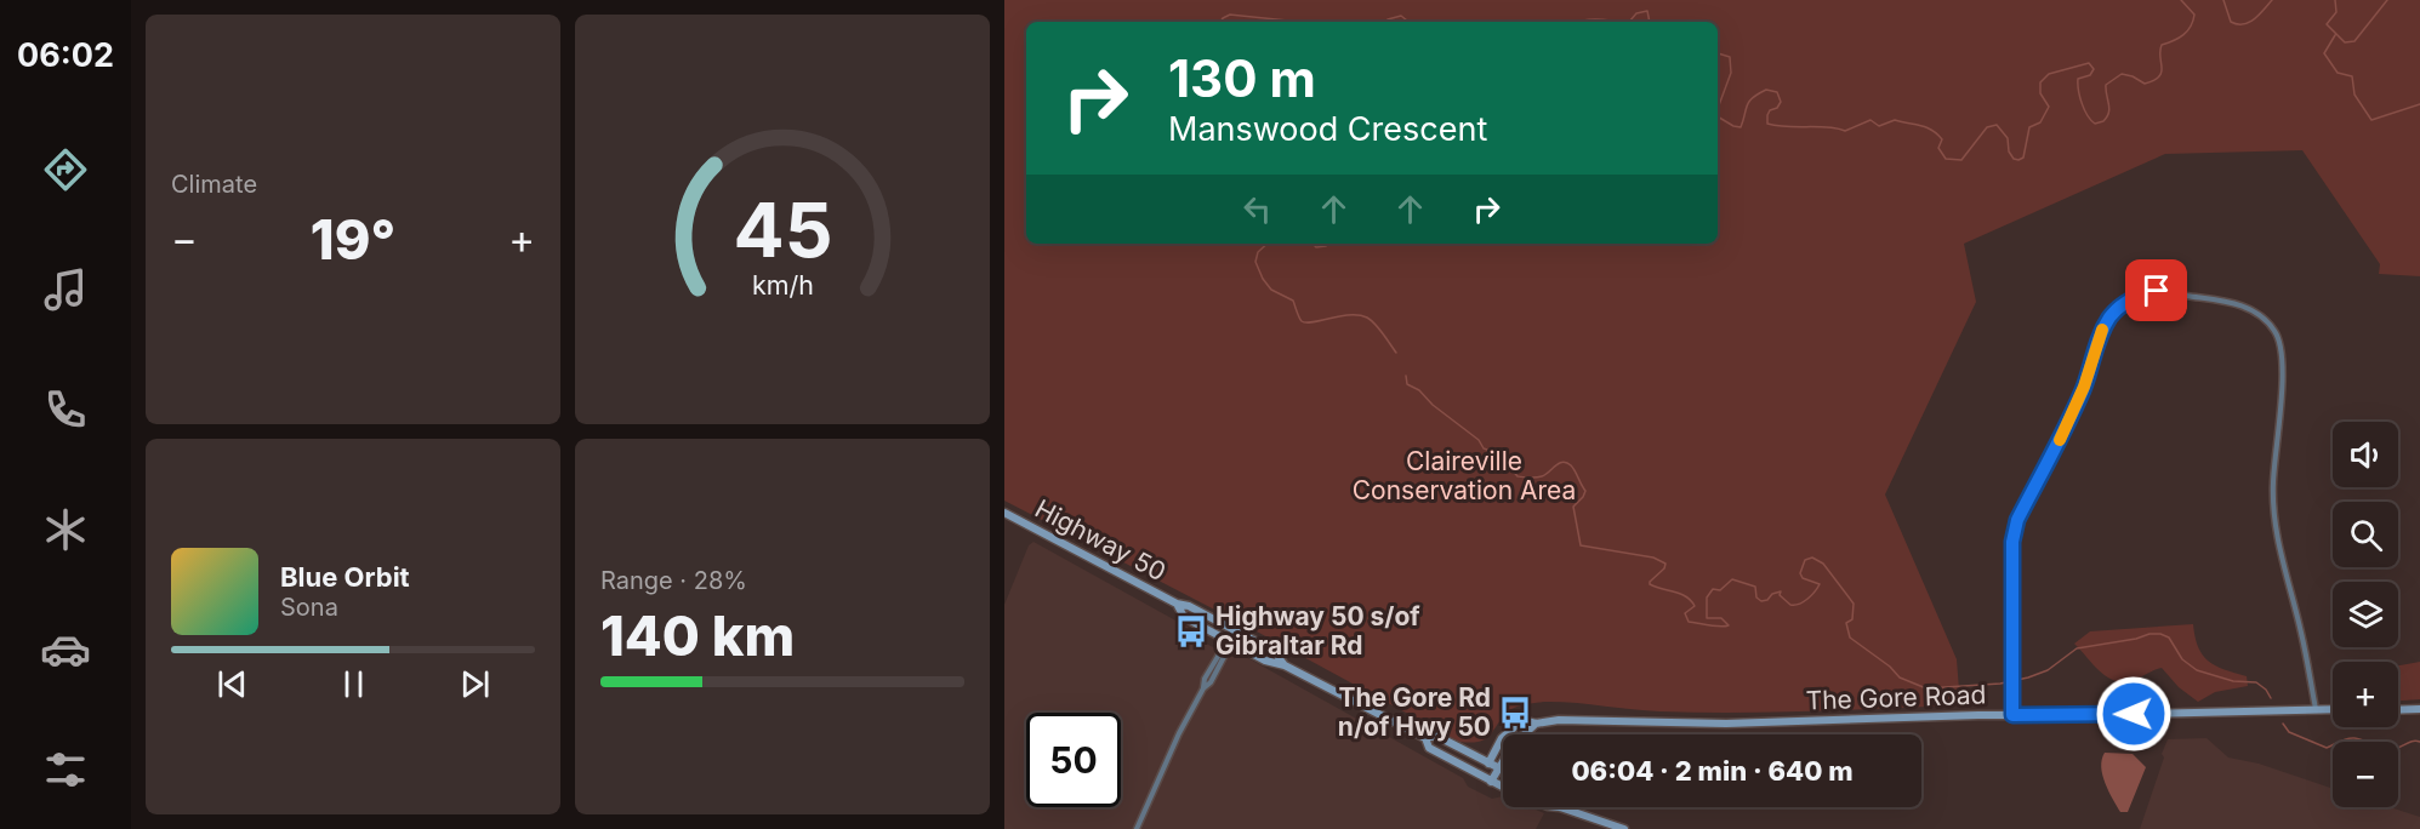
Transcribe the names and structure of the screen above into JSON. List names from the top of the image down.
{
  "streets": {
    "main road": ["Highway 50", "The Gore Road"]
  },
  "crossings": [
    ["Highway 50", "The Gore Road"]
  ],
  "parks": ["Claireville Conservation Area"],
  "places": {
    "bus stop": ["Highway 50 s/of Gibraltar Rd", "The Gore Rd n/of Hwy 50"]
  },
  "page": {
    "tabs": "06:02",
    "tile": [
      "Climate",
      ["Range · 28%", "140 km"]
    ],
    "turn": ["130 m", "Manswood Crescent"],
    "heat": ["−", "19°", "+"],
    "map_buttons": ["+", "−"],
    "song": ["Blue Orbit", "Sona"],
    "limit": "50",
    "trip": "06:04 · 2 min · 640 m",
    "gauge": ["45", "km/h"]
  }
}
